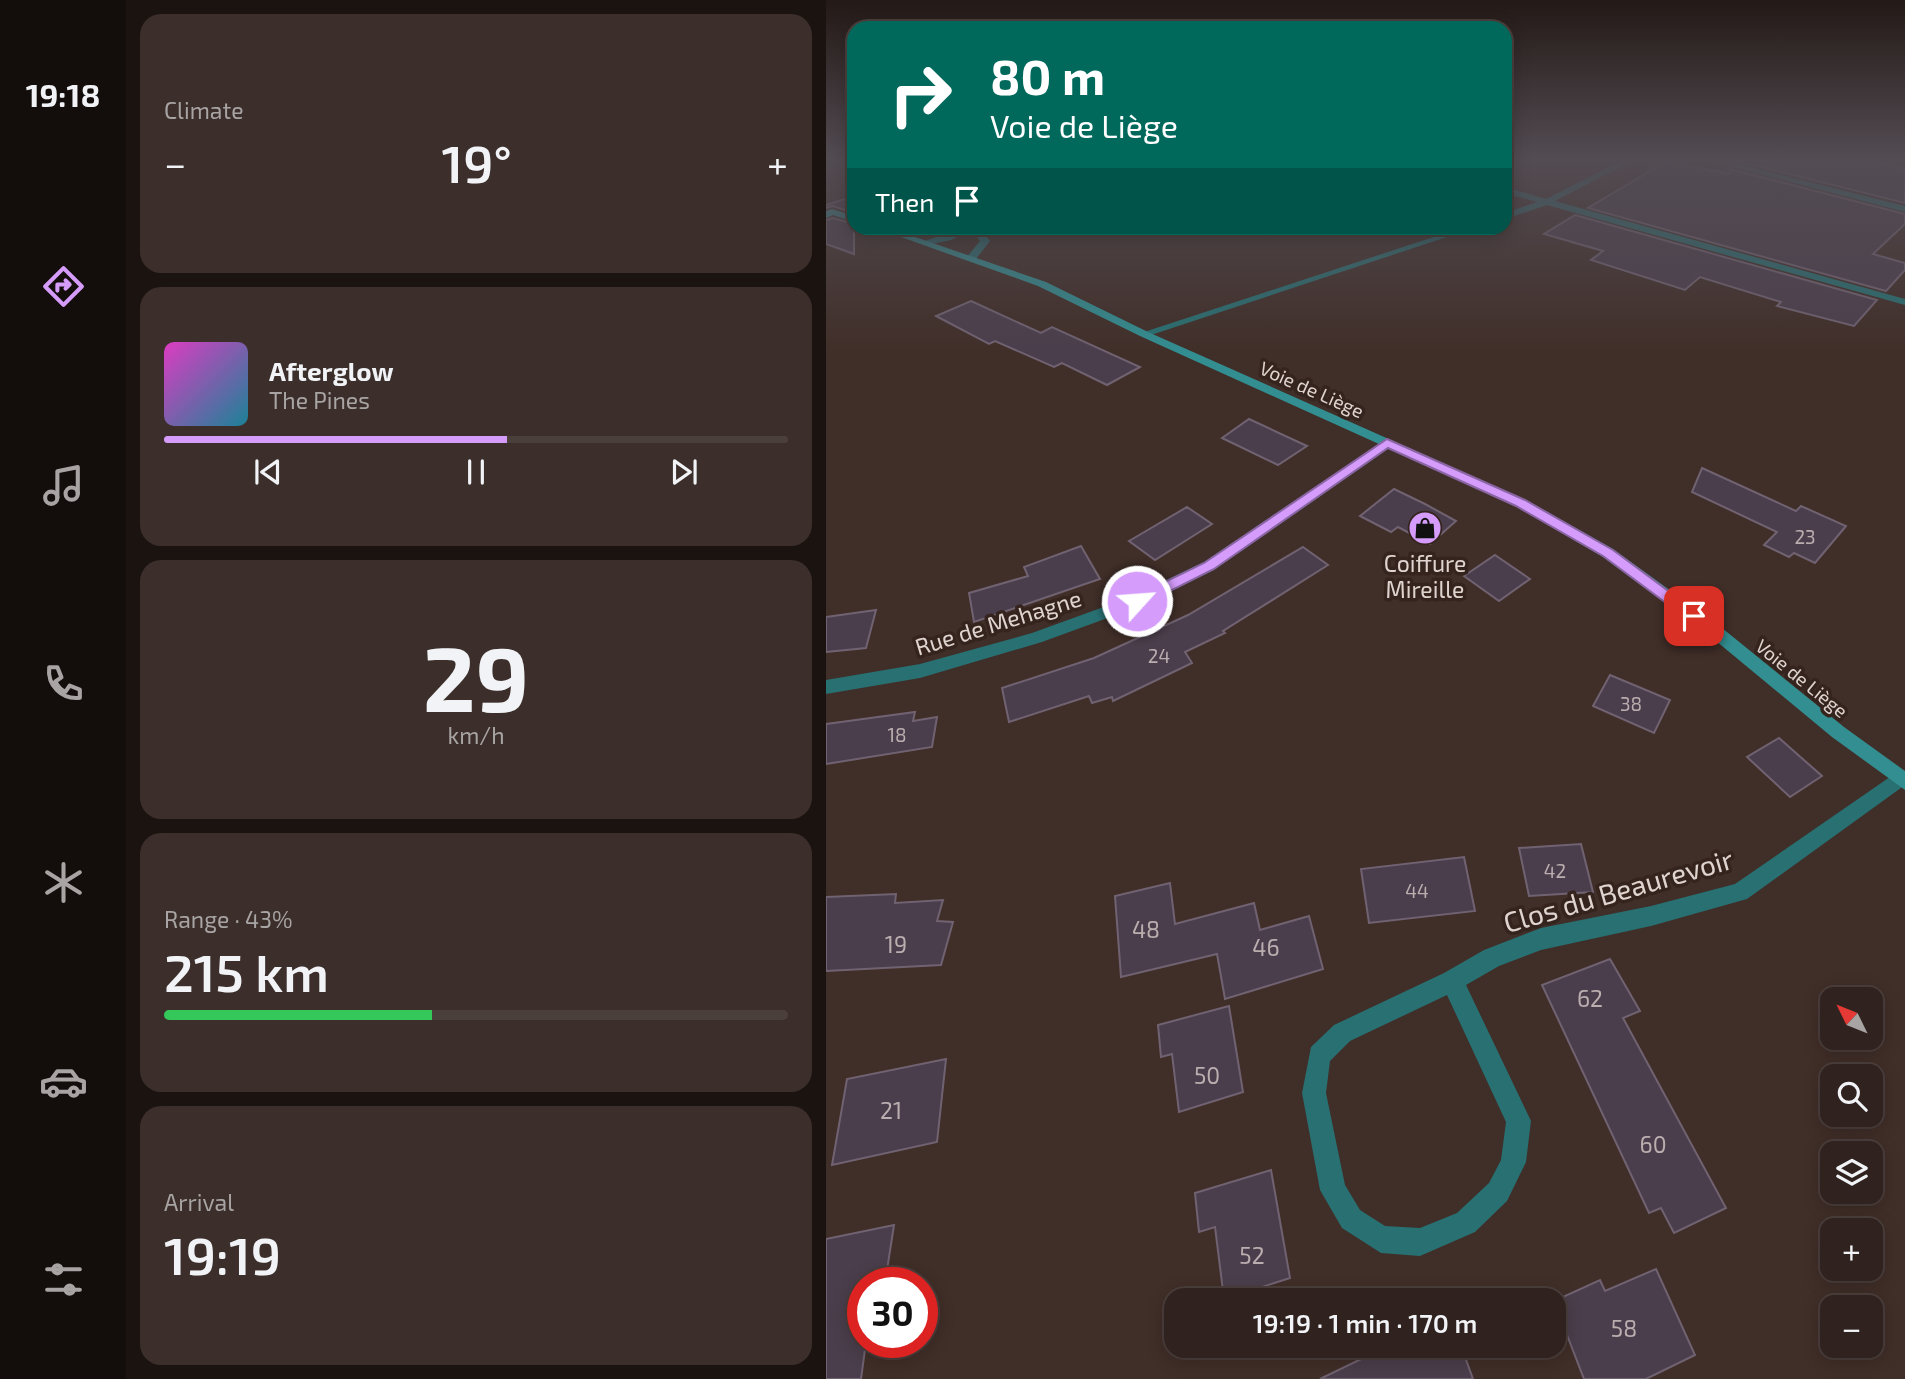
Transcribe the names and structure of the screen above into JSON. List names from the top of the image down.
{
  "streets": {
    "street": ["Voie de Liège", "Rue de Mehagne", "Clos du Beaurevoir"]
  },
  "crossings": [
    ["Voie de Liège", "Rue de Mehagne"],
    ["Voie de Liège", "Clos du Beaurevoir"]
  ],
  "places": {
    "shop": ["Coiffure Mireille"]
  },
  "house_numbers": [
    "23",
    "24",
    "38",
    "18",
    "42",
    "44",
    "48",
    "19",
    "46",
    "62",
    "50",
    "21",
    "60",
    "52",
    "58"
  ],
  "north": "top left",
  "page": {
    "tabs": "19:18",
    "tile": [
      "Climate",
      ["29", "km/h"],
      ["Range · 43%", "215 km"],
      ["Arrival", "19:19"]
    ],
    "turn": ["80 m", "Voie de Liège"],
    "heat": ["−", "19°", "+"],
    "then": "Then",
    "song": ["Afterglow", "The Pines"],
    "map_buttons": ["+", "−"],
    "limit": "30",
    "trip": "19:19 · 1 min · 170 m"
  }
}
